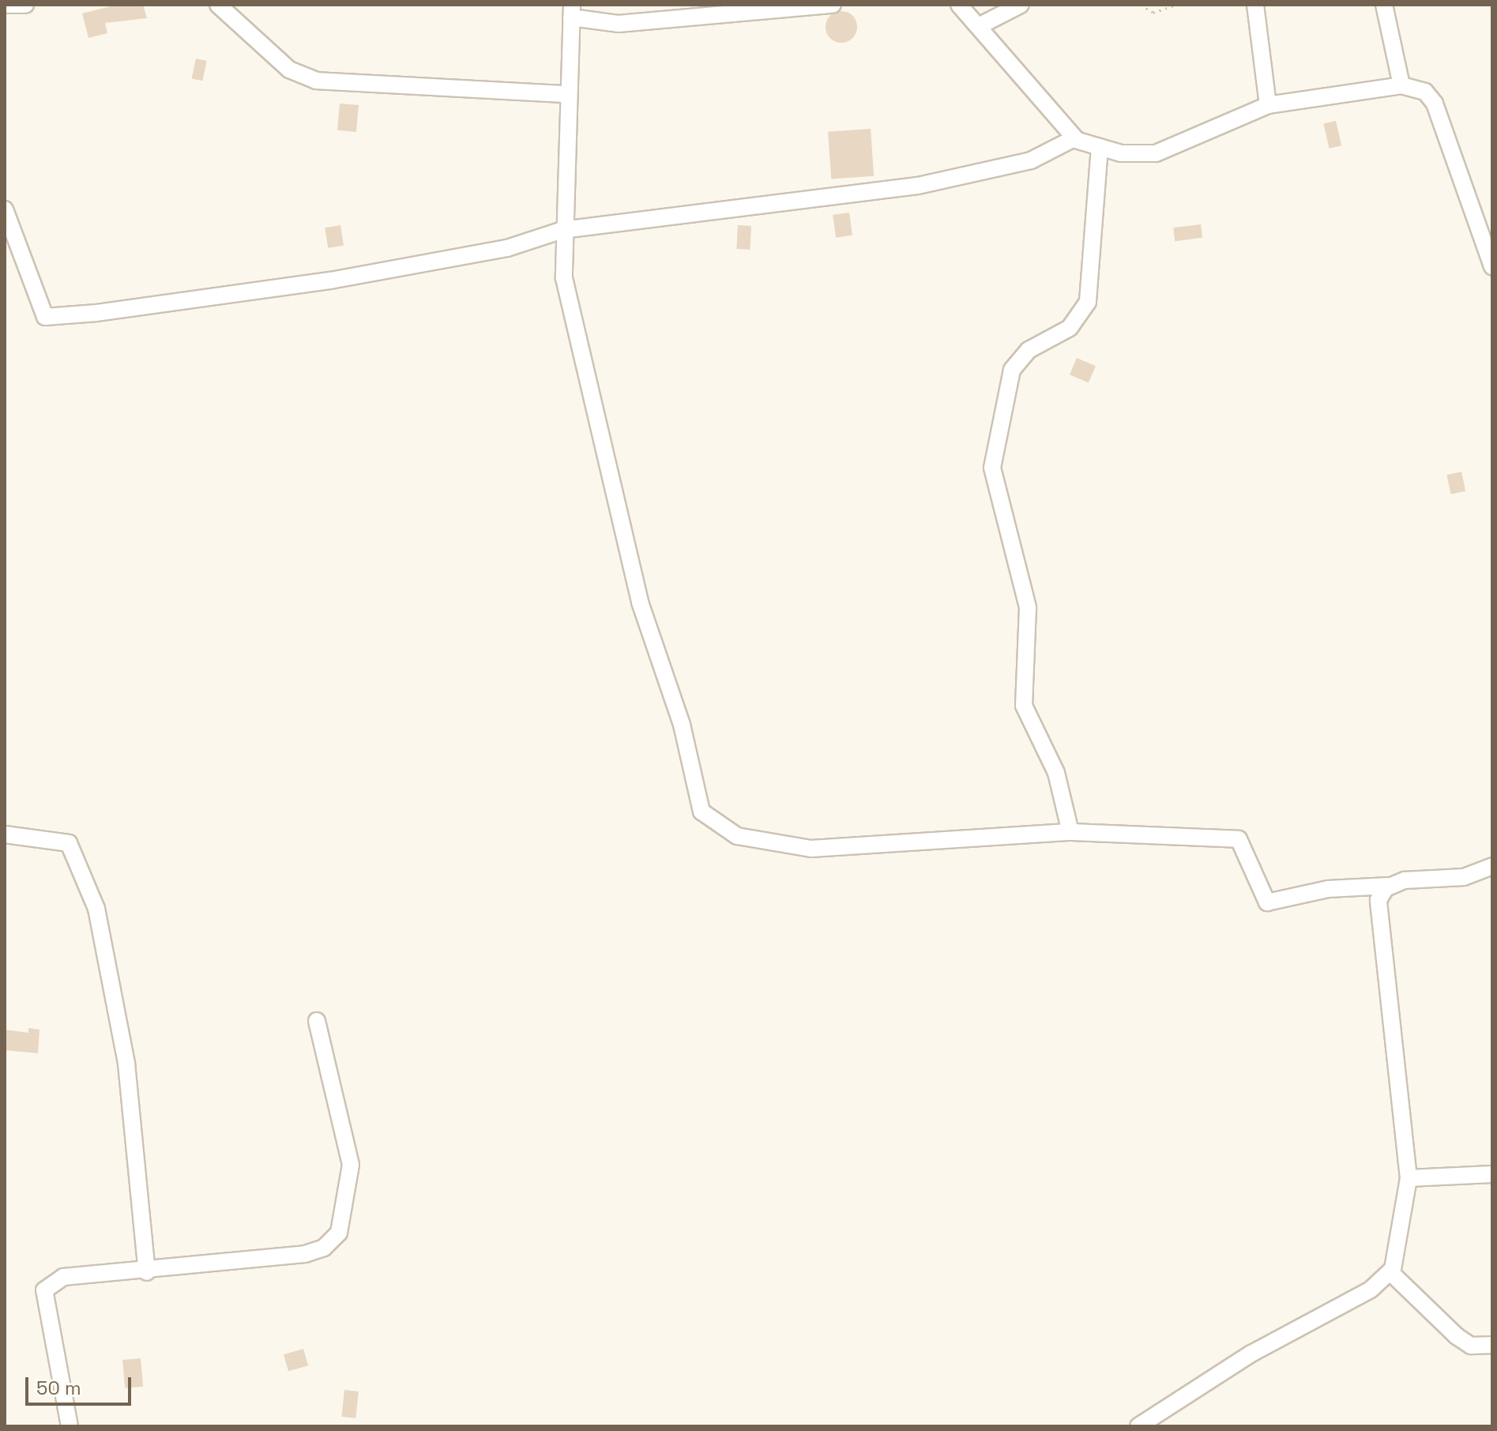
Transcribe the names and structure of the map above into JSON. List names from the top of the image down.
{
  "scale_bar": "50 m"
}
